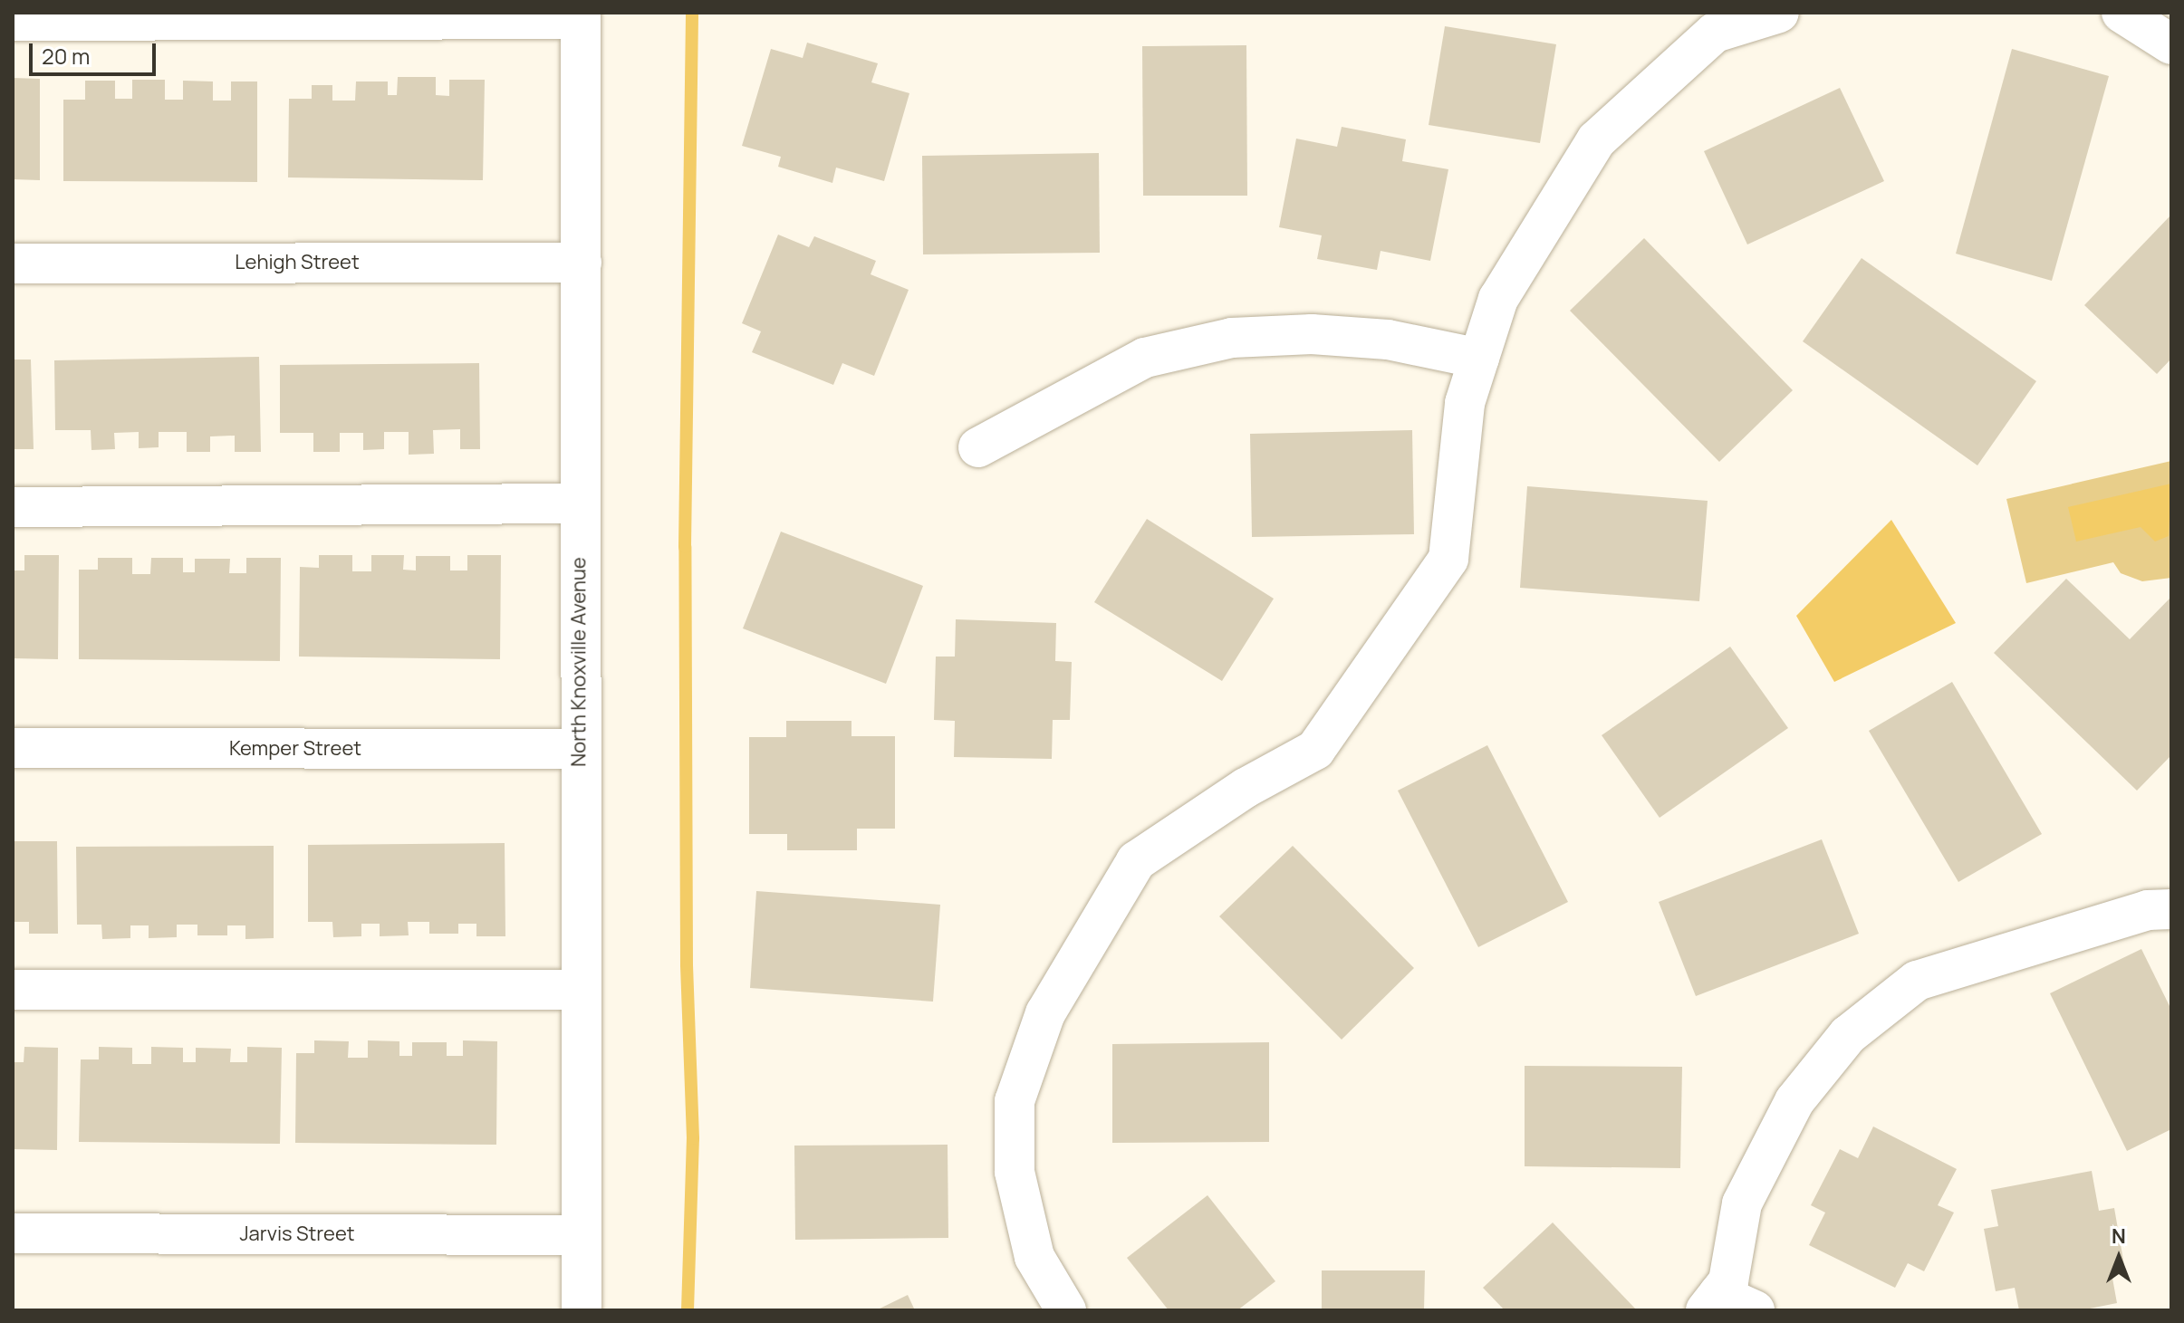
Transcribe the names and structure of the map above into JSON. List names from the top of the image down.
{
  "streets": {
    "street": [
      "Lehigh Street",
      "North Knoxville Avenue",
      "Kemper Street",
      "Jarvis Street"
    ]
  },
  "crossings": [
    ["Lehigh Street", "North Knoxville Avenue"],
    ["North Knoxville Avenue", "Kemper Street"],
    ["North Knoxville Avenue", "Jarvis Street"]
  ],
  "scale_bar": "20 m",
  "north": "top"
}
